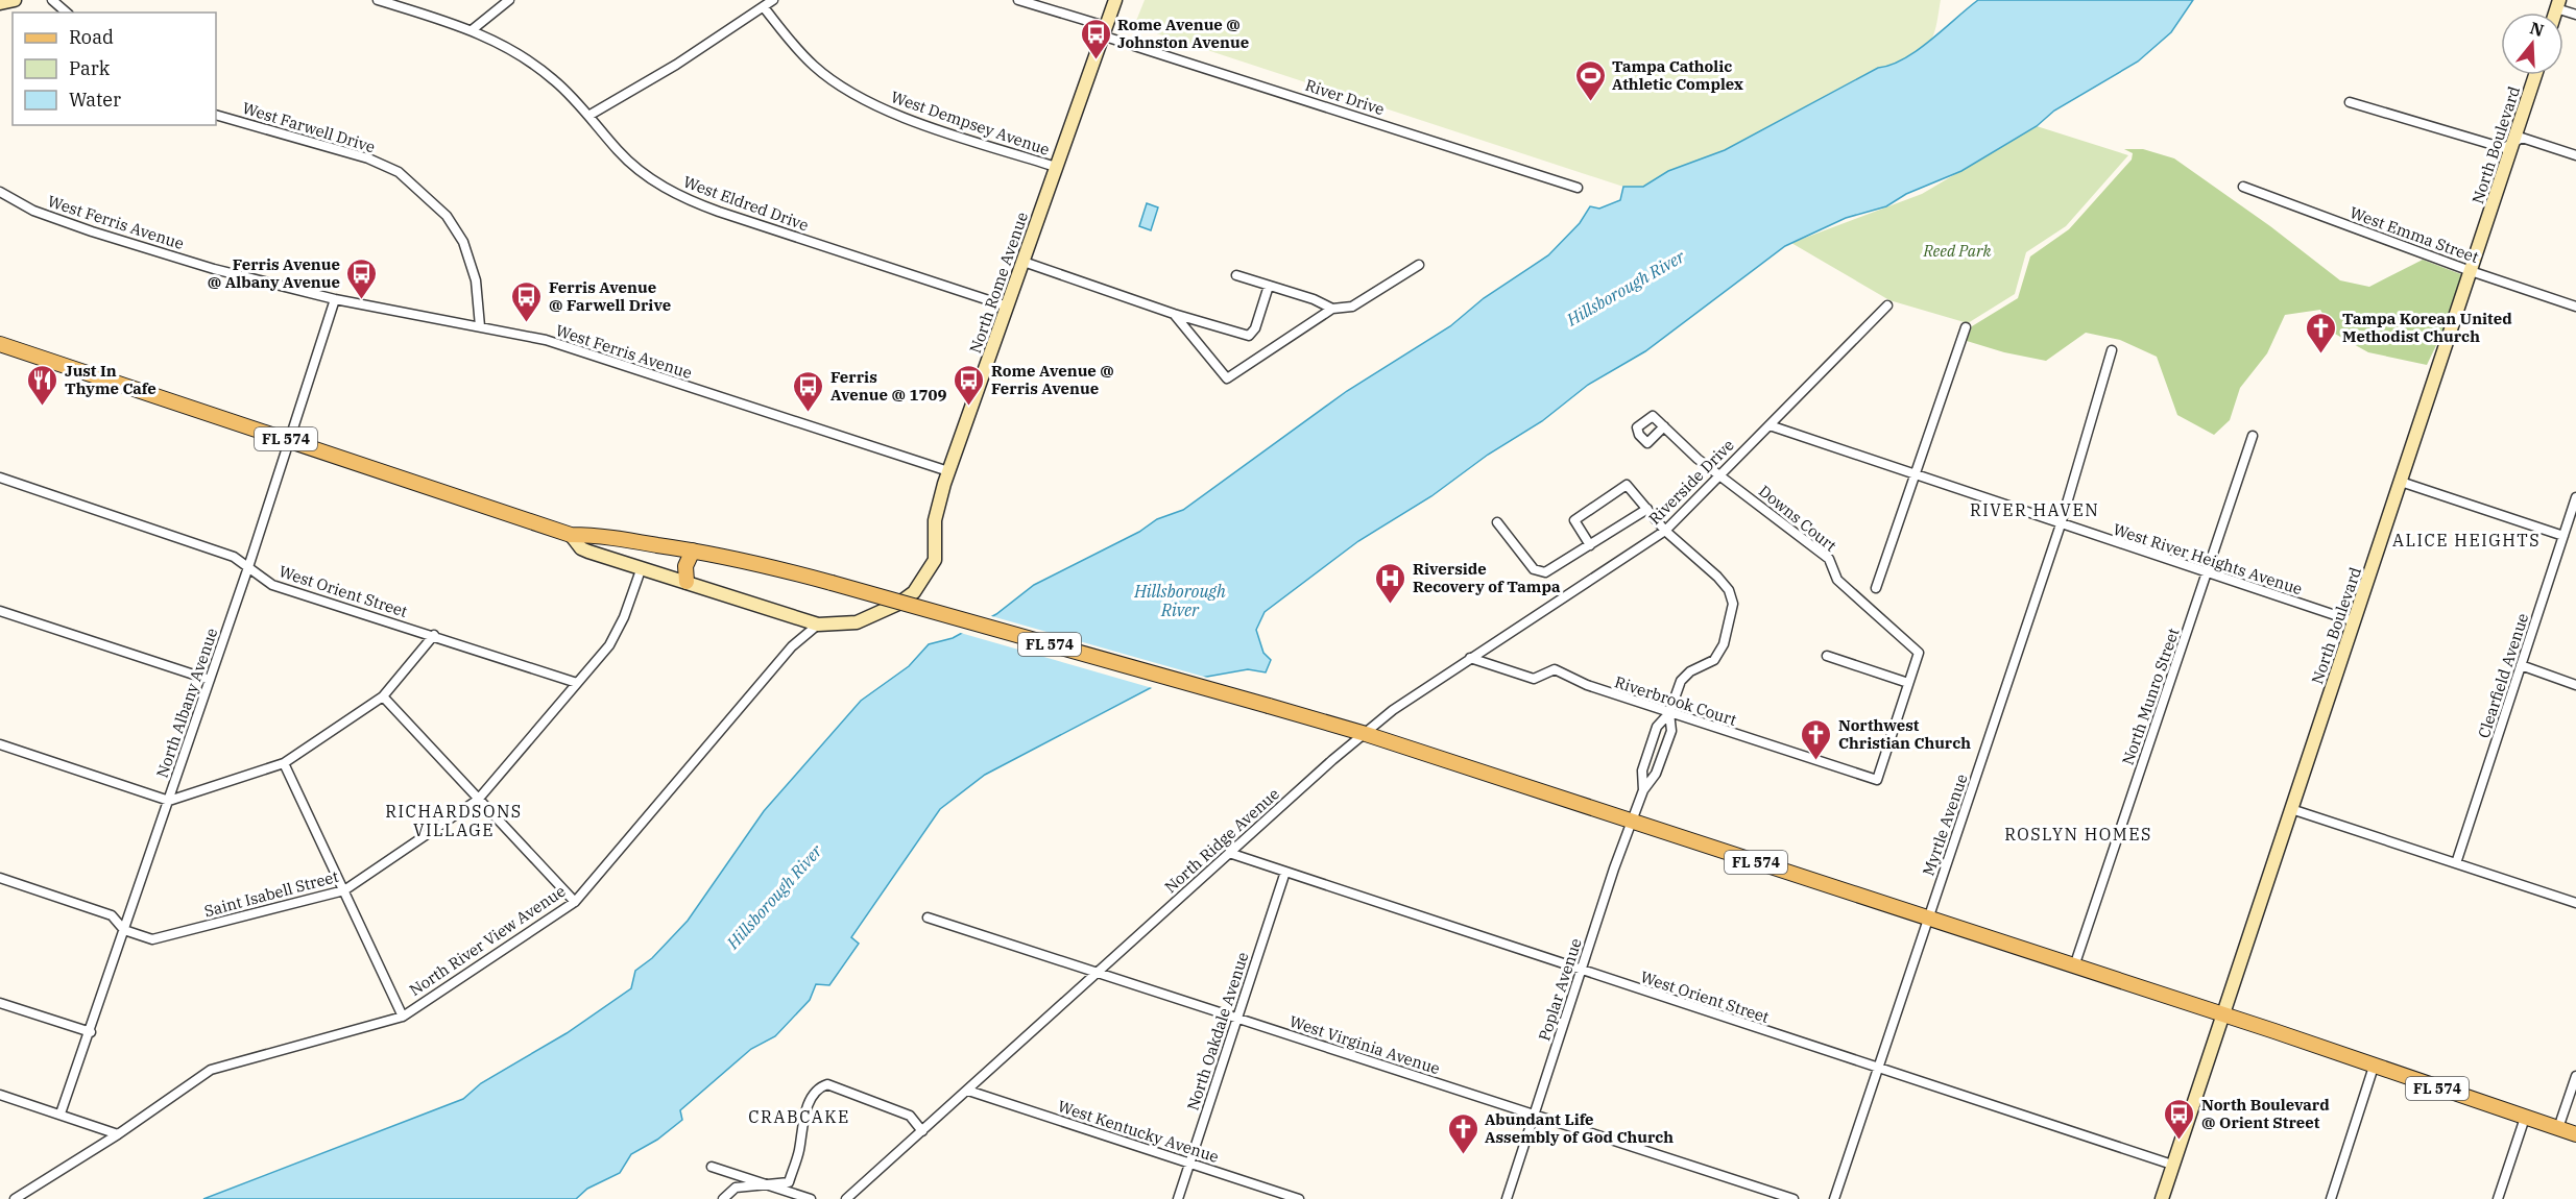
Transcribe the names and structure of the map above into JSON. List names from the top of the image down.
{
  "streets": {
    "main road": ["FL 574"],
    "street": [
      "River Drive",
      "West Dempsey Avenue",
      "West Farwell Drive",
      "North Boulevard",
      "West Eldred Drive",
      "West Ferris Avenue",
      "West Emma Street",
      "North Rome Avenue",
      "Riverside Drive",
      "Downs Court",
      "West River Heights Avenue",
      "West Orient Street",
      "Clearfield Avenue",
      "North Munro Street",
      "Riverbrook Court",
      "North Albany Avenue",
      "Myrtle Avenue",
      "North Ridge Avenue",
      "Saint Isabell Street",
      "North River View Avenue",
      "Poplar Avenue",
      "North Oakdale Avenue",
      "West Virginia Avenue",
      "West Kentucky Avenue"
    ]
  },
  "crossings": [
    ["River Drive", "North Rome Avenue"],
    ["West Dempsey Avenue", "North Rome Avenue"],
    ["West Farwell Drive", "West Ferris Avenue"],
    ["North Boulevard", "West Emma Street"],
    ["North Boulevard", "FL 574"],
    ["North Boulevard", "West River Heights Avenue"],
    ["North Boulevard", "West Orient Street"],
    ["West Eldred Drive", "North Rome Avenue"],
    ["West Ferris Avenue", "North Rome Avenue"],
    ["West Ferris Avenue", "North Albany Avenue"],
    ["North Rome Avenue", "North River View Avenue"],
    ["FL 574", "Riverside Drive"],
    ["FL 574", "North Munro Street"],
    ["FL 574", "North Albany Avenue"],
    ["FL 574", "Myrtle Avenue"],
    ["FL 574", "North Ridge Avenue"],
    ["FL 574", "Poplar Avenue"],
    ["Riverside Drive", "Downs Court"],
    ["Riverside Drive", "West River Heights Avenue"],
    ["Riverside Drive", "Riverbrook Court"],
    ["Riverside Drive", "North Ridge Avenue"],
    ["Riverside Drive", "Poplar Avenue"],
    ["Downs Court", "Riverbrook Court"],
    ["West River Heights Avenue", "North Munro Street"],
    ["West River Heights Avenue", "Myrtle Avenue"],
    ["West Orient Street", "North Albany Avenue"],
    ["West Orient Street", "Myrtle Avenue"],
    ["West Orient Street", "North Ridge Avenue"],
    ["West Orient Street", "Saint Isabell Street"],
    ["West Orient Street", "Poplar Avenue"],
    ["West Orient Street", "North Oakdale Avenue"],
    ["Riverbrook Court", "Poplar Avenue"],
    ["North Albany Avenue", "Saint Isabell Street"],
    ["North Ridge Avenue", "West Virginia Avenue"],
    ["North Ridge Avenue", "West Kentucky Avenue"],
    ["Poplar Avenue", "West Virginia Avenue"],
    ["North Oakdale Avenue", "West Virginia Avenue"],
    ["North Oakdale Avenue", "West Kentucky Avenue"]
  ],
  "districts": [
    "RIVER HAVEN",
    "ALICE HEIGHTS",
    "RICHARDSONS VILLAGE",
    "ROSLYN HOMES",
    "CRABCAKE"
  ],
  "water": ["Hillsborough River"],
  "parks": ["Reed Park"],
  "places": {
    "bus stop": [
      "Rome Avenue @ Johnston Avenue",
      "Ferris Avenue @ Albany Avenue",
      "Ferris Avenue @ Farwell Drive",
      "Rome Avenue @ Ferris Avenue",
      "Ferris Avenue @ 1709",
      "North Boulevard @ Orient Street"
    ],
    "sports": ["Tampa Catholic Athletic Complex"],
    "church": ["Tampa Korean United Methodist Church", "Northwest Christian Church", "Abundant Life Assembly of God Church"],
    "restaurant": ["Just In Thyme Cafe"],
    "hospital": ["Riverside Recovery of Tampa"]
  },
  "legend": ["Road", "Park", "Water"],
  "north": "top"
}
